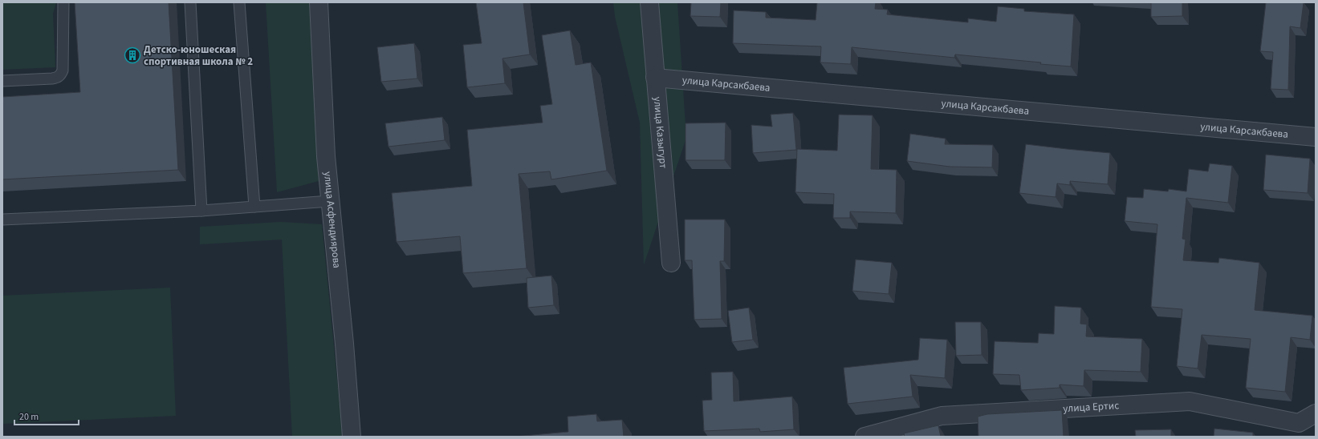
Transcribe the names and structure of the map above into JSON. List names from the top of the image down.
{
  "streets": {
    "street": [
      "улица Карсакбаева",
      "улица Казыгурт",
      "улица Асфендиярова",
      "улица Ертис"
    ]
  },
  "crossings": [
    ["улица Карсакбаева", "улица Казыгурт"]
  ],
  "places": {
    "building": ["Детско-юношеская спортивная школа № 2"]
  },
  "scale_bar": "20 m"
}
